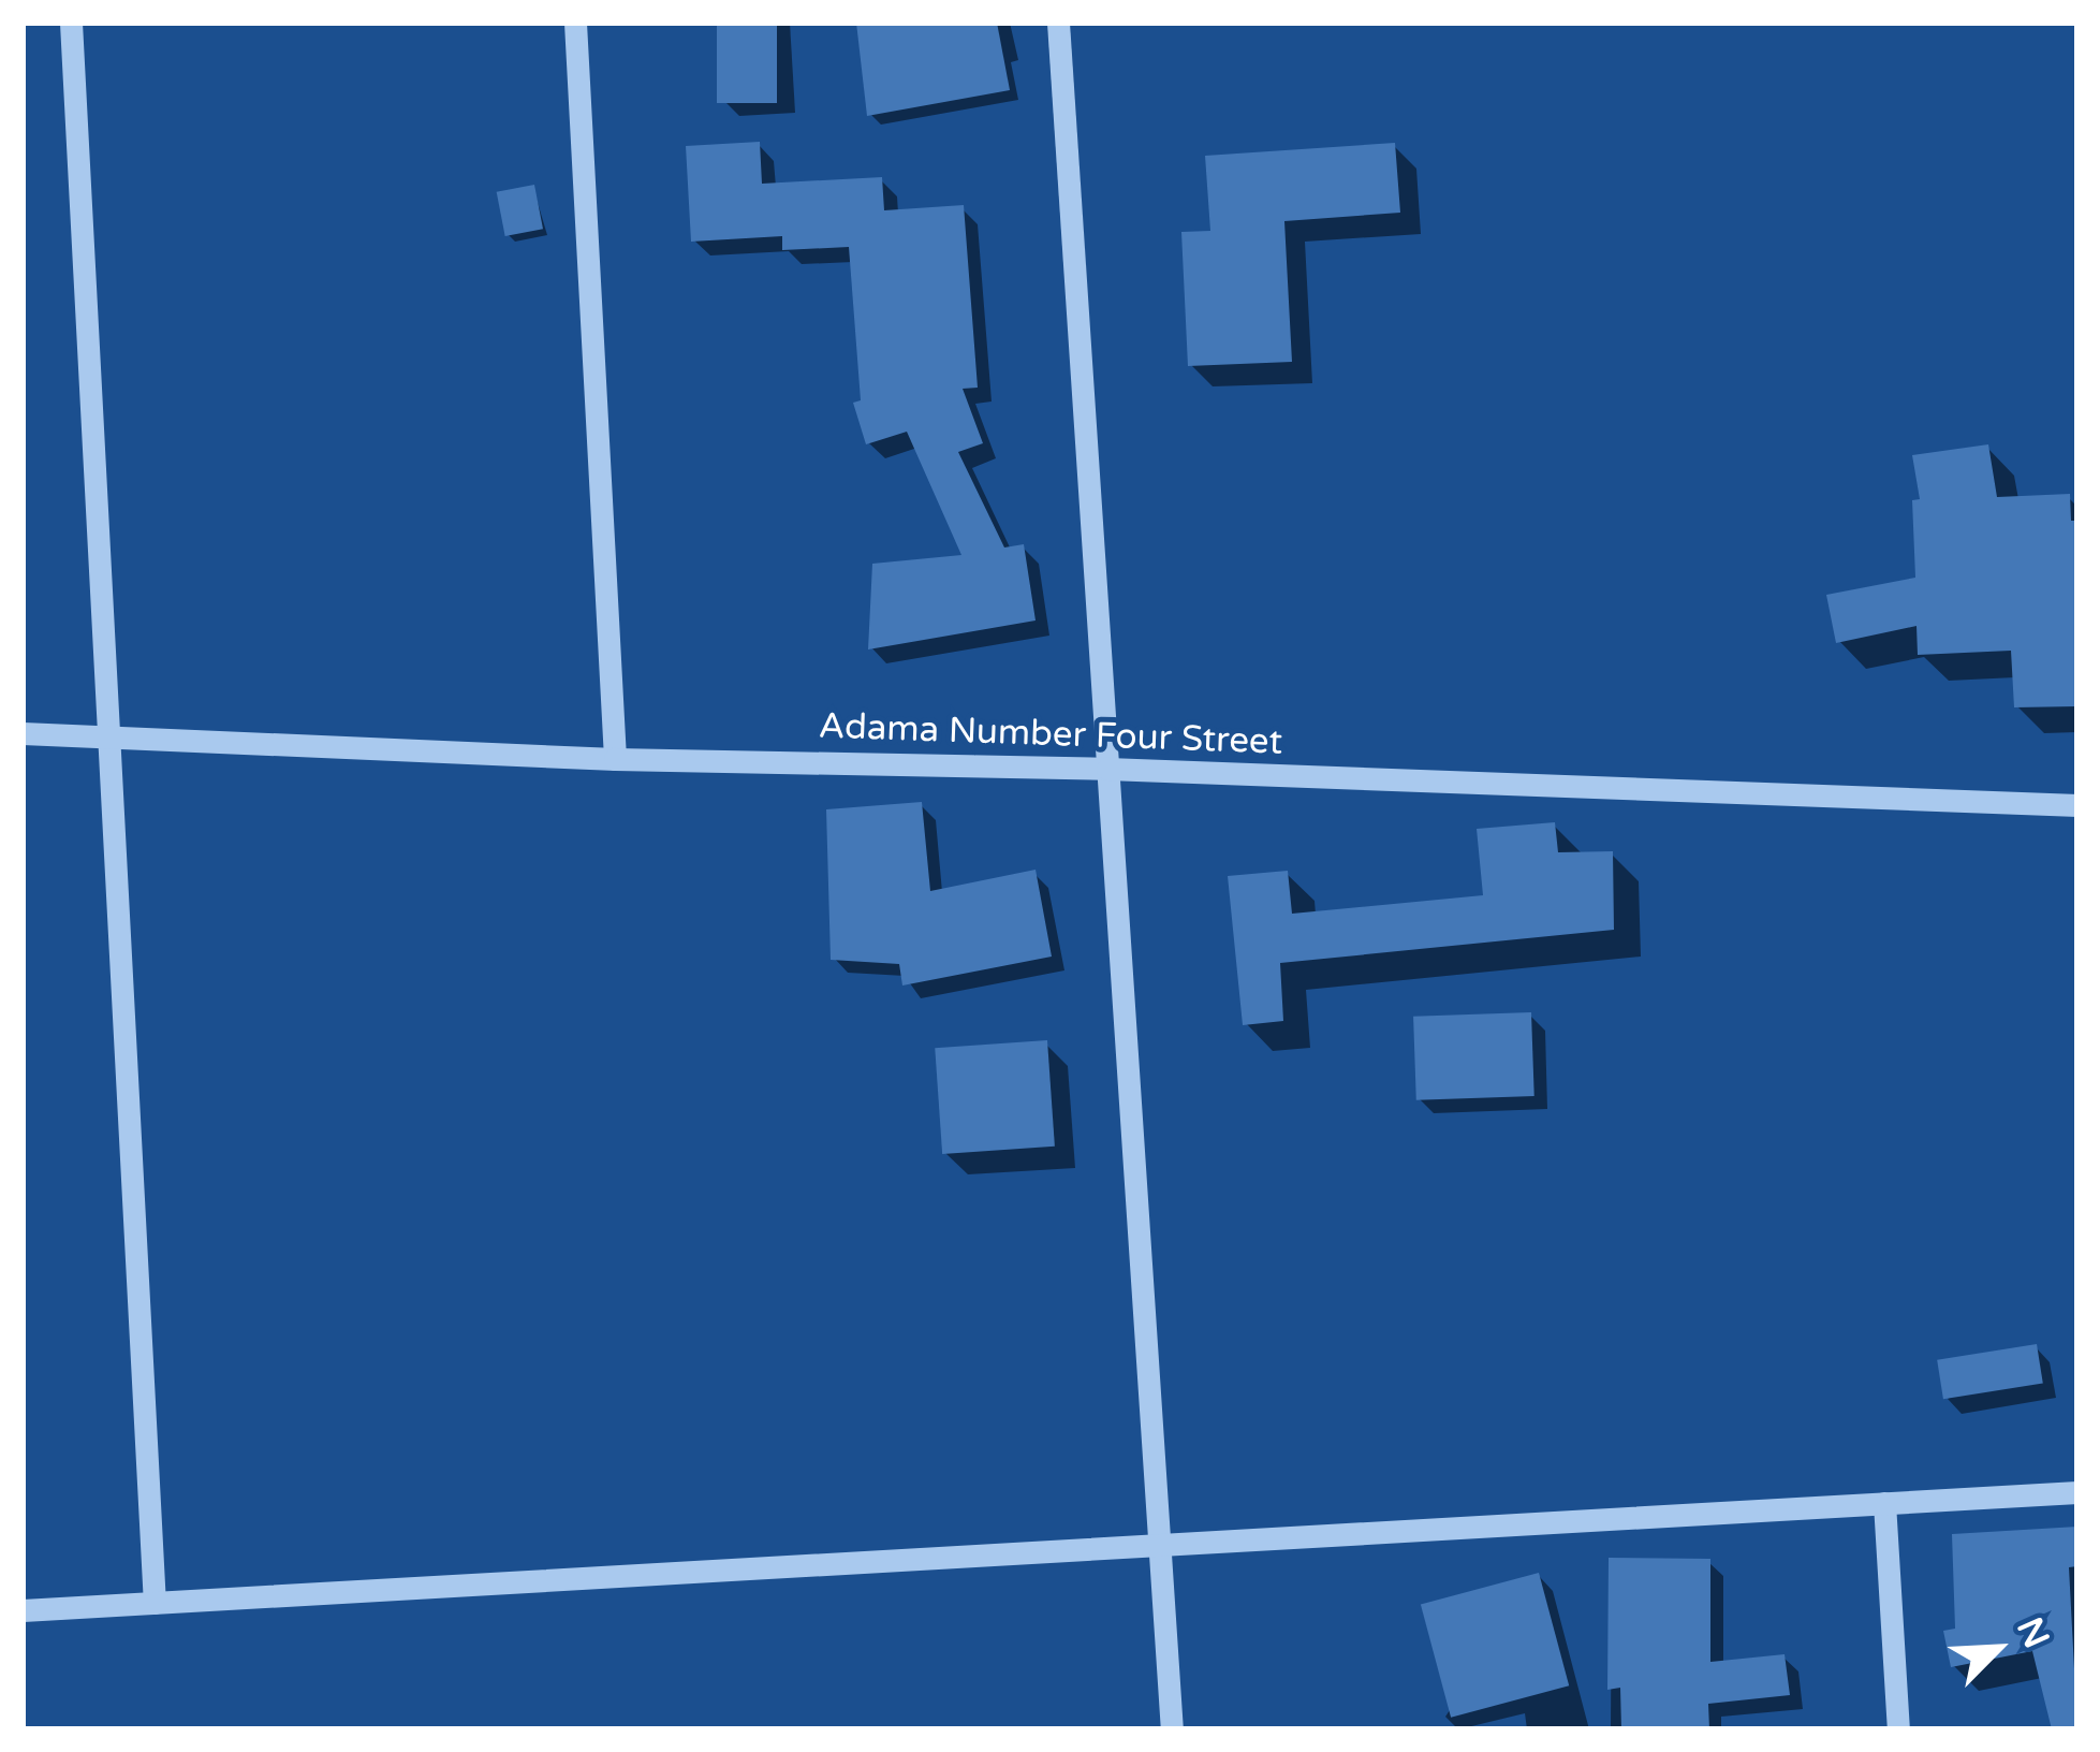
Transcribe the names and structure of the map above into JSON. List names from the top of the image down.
{
  "streets": {
    "street": ["Adama Number Four Street"]
  },
  "north": "top right"
}
